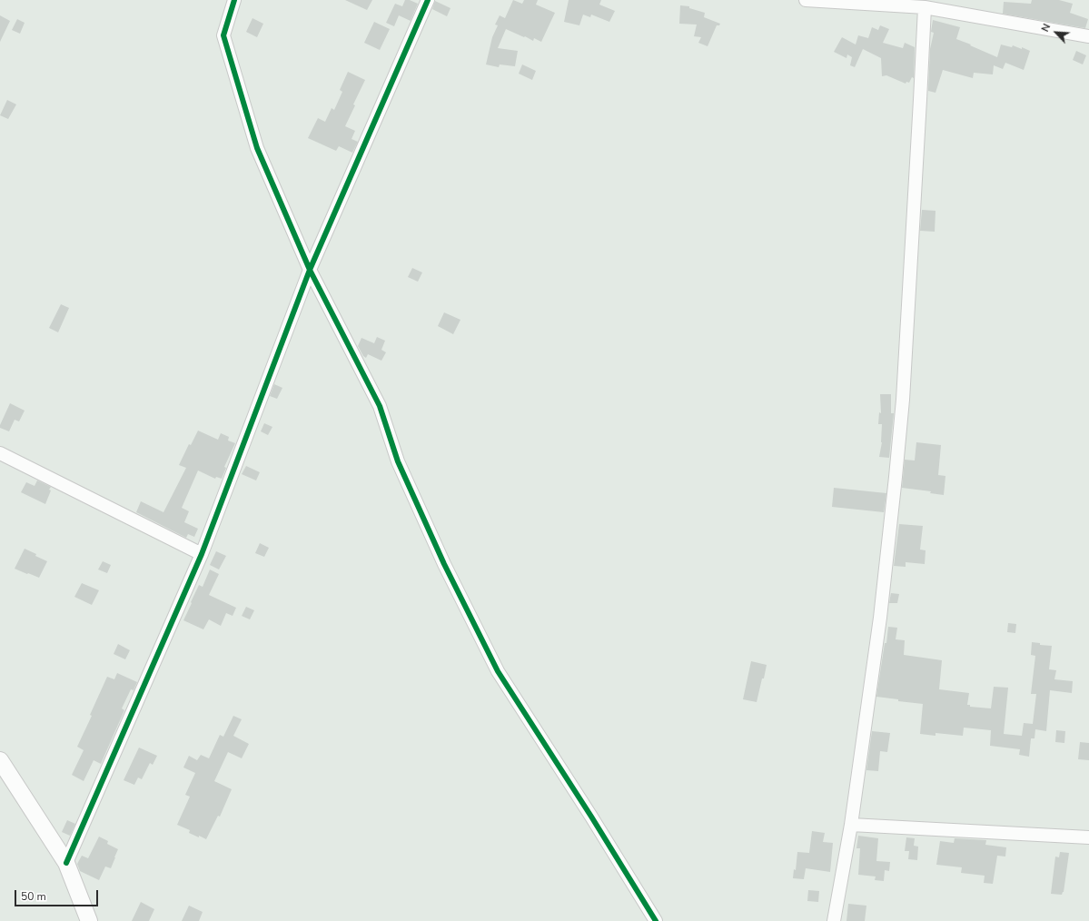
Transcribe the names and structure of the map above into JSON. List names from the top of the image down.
{
  "scale_bar": "50 m",
  "north": "top left"
}
